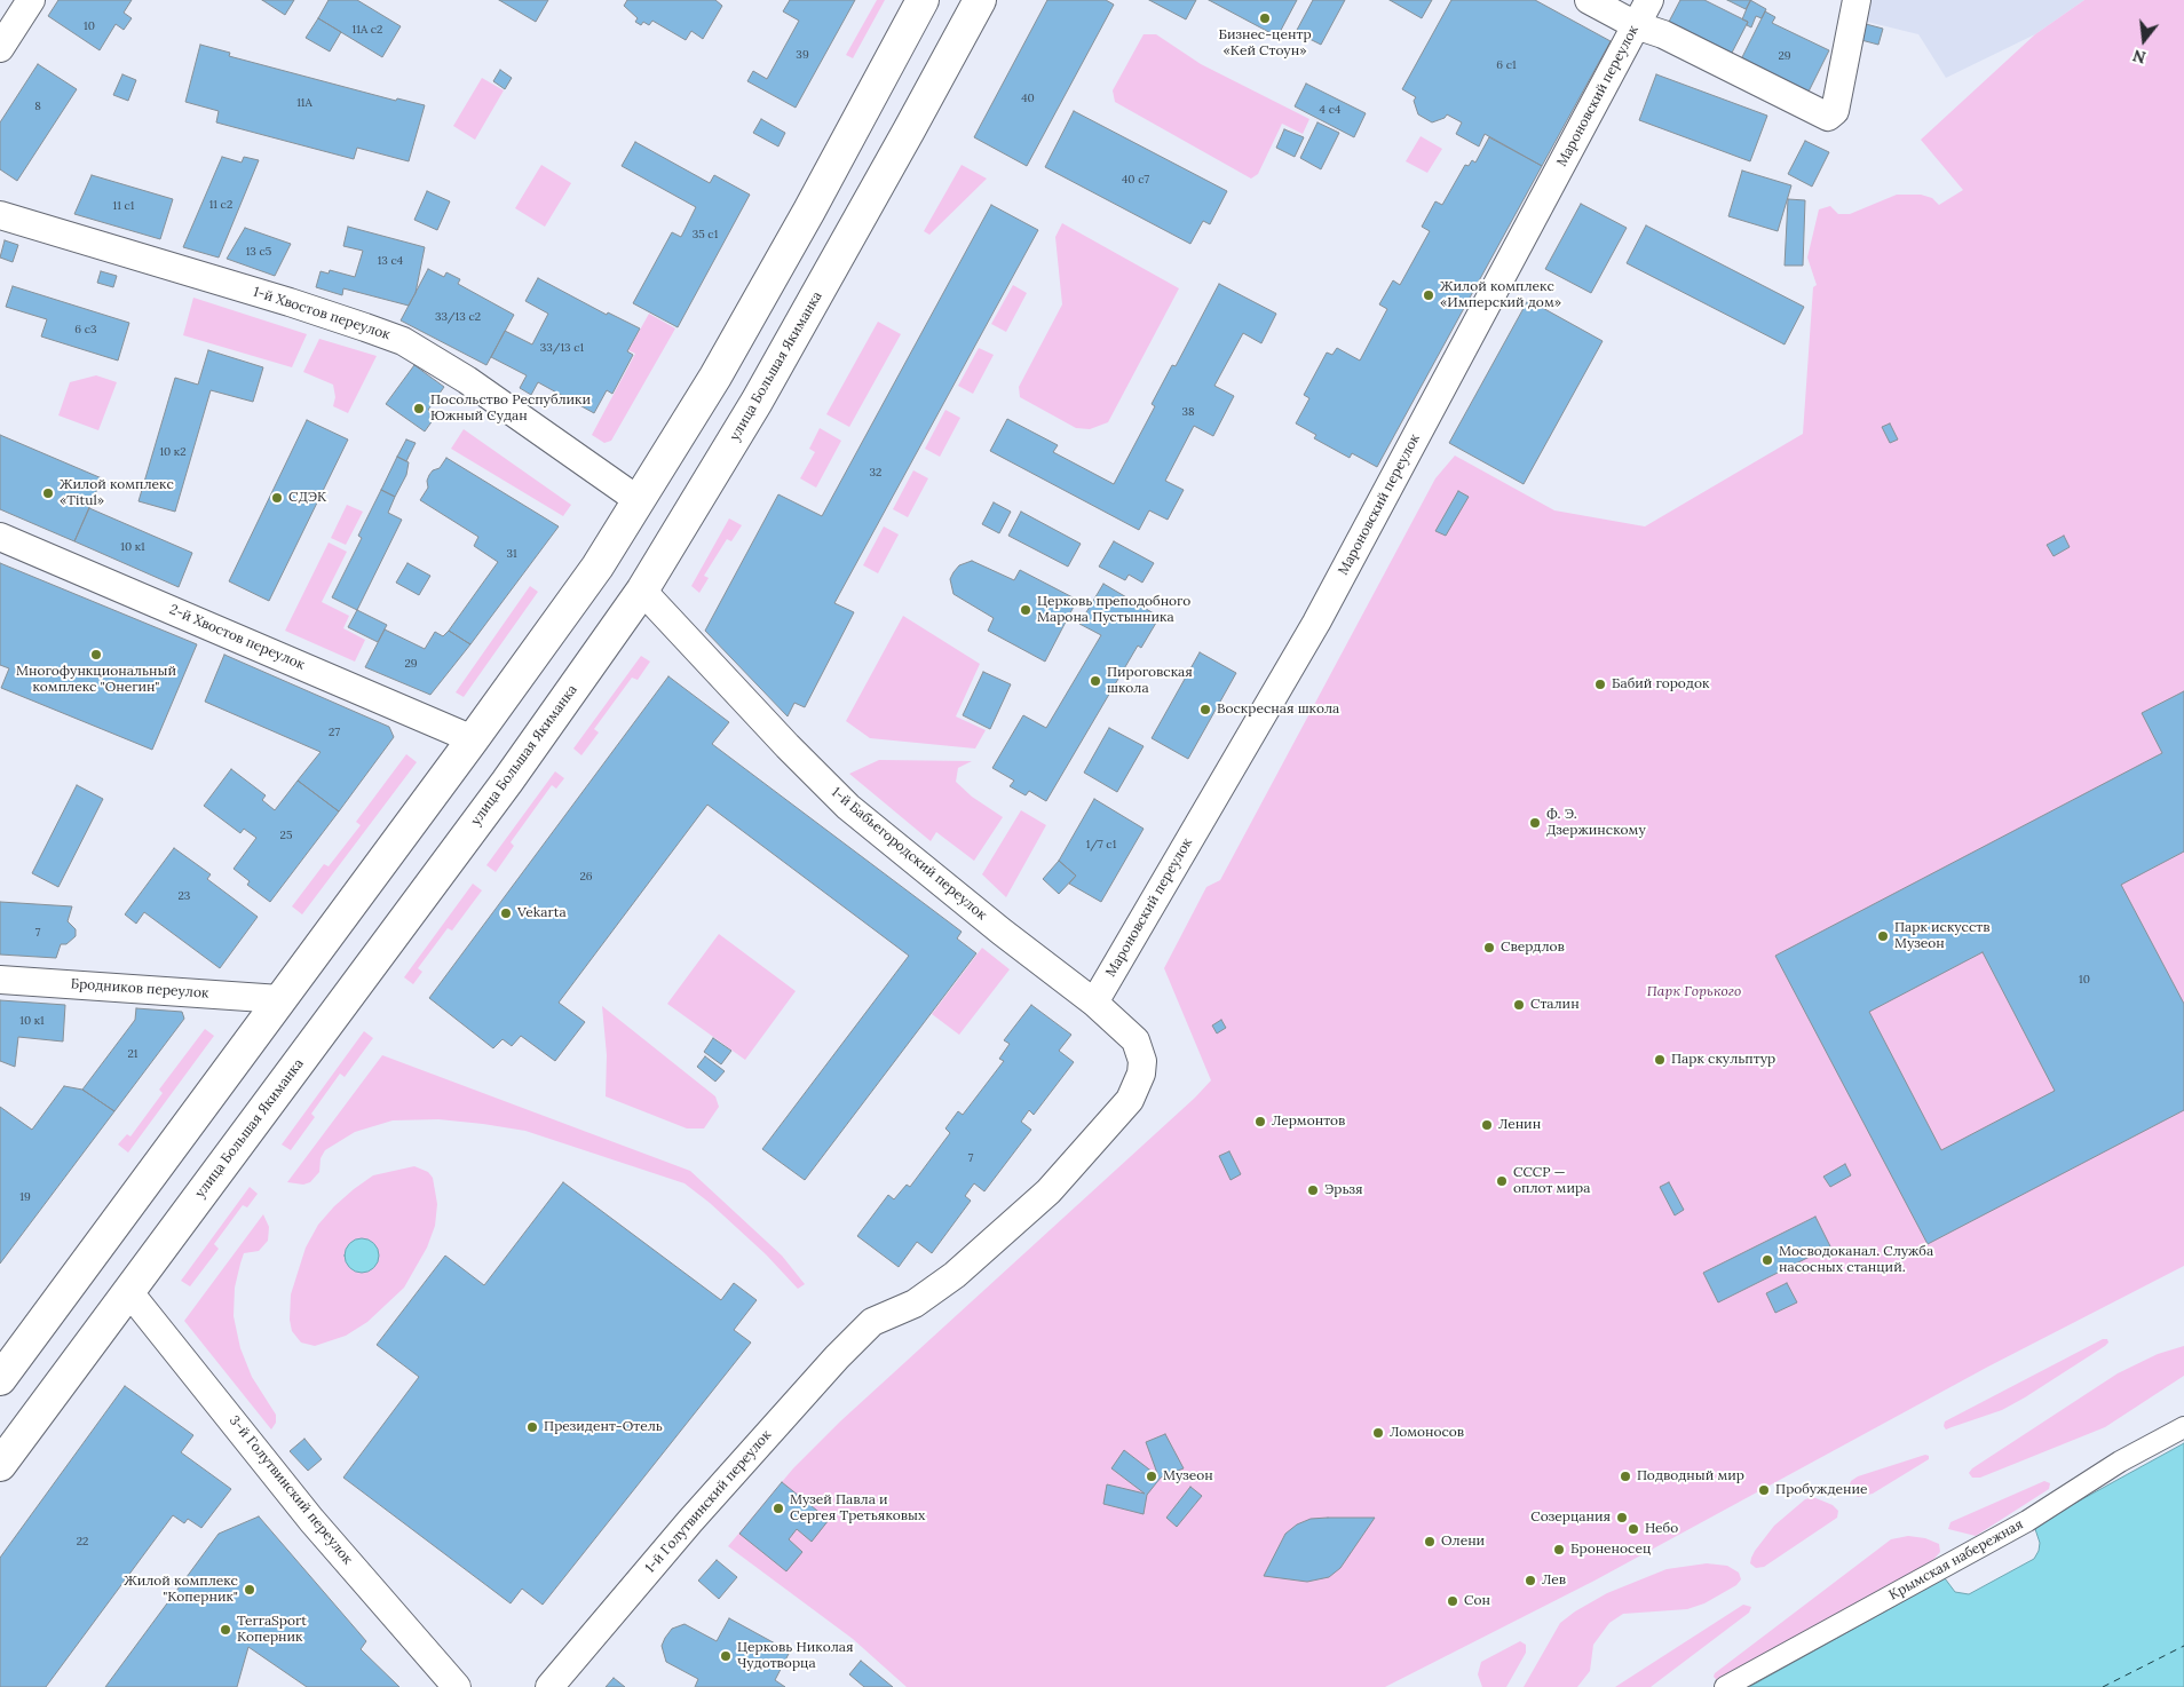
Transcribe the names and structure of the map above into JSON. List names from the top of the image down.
{
  "streets": {
    "main road": ["улица Большая Якиманка"],
    "street": [
      "Мароновский переулок",
      "1-й Хвостов переулок",
      "2-й Хвостов переулок",
      "1-й Бабьегородский переулок",
      "Бродников переулок",
      "3-й Голутвинский переулок",
      "1-й Голутвинский переулок",
      "Крымская набережная"
    ]
  },
  "crossings": [
    ["Мароновский переулок", "1-й Бабьегородский переулок"],
    ["улица Большая Якиманка", "1-й Бабьегородский переулок"],
    ["улица Большая Якиманка", "3-й Голутвинский переулок"],
    ["1-й Бабьегородский переулок", "1-й Голутвинский переулок"]
  ],
  "parks": ["Парк Горького"],
  "places": [
    "Бизнес-центр «Кей Стоун»",
    "Жилой комплекс «Имперский дом»",
    "Посольство Республики Южный Судан",
    "Жилой комплекс «Titul»",
    "СДЭК",
    "Церковь преподобного Марона Пустынника",
    "Многофункциональный комплекс \"Онегин\"",
    "Пироговская школа",
    "Бабий городок",
    "Воскресная школа",
    "Ф. Э. Дзержинскому",
    "Vekarta",
    "Парк искусств Музеон",
    "Свердлов",
    "Сталин",
    "Парк скульптур",
    "Лермонтов",
    "Ленин",
    "СССР — оплот мира",
    "Эрьзя",
    "Мосводоканал. Служба насосных станций.",
    "Президент-Отель",
    "Ломоносов",
    "Музеон",
    "Подводный мир",
    "Пробуждение",
    "Музей Павла и Сергея Третьяковых",
    "Созерцания",
    "Небо",
    "Олени",
    "Броненосец",
    "Лев",
    "Жилой комплекс \"Коперник\"",
    "Сон",
    "TerraSport Коперник",
    "Церковь Николая Чудотворца"
  ],
  "house_numbers": [
    "10",
    "11А с2",
    "39",
    "29",
    "6 с1",
    "40",
    "11А",
    "8",
    "4 с4",
    "40 с7",
    "11 с2",
    "11 с1",
    "35 с1",
    "13 с5",
    "13 с4",
    "33/13 с2",
    "6 с3",
    "33/13 с1",
    "38",
    "10 к2",
    "32",
    "10 к1",
    "31",
    "29",
    "27",
    "25",
    "1/7 с1",
    "26",
    "23",
    "7",
    "10",
    "10 к1",
    "21",
    "7",
    "19",
    "22"
  ],
  "north": "bottom"
}
